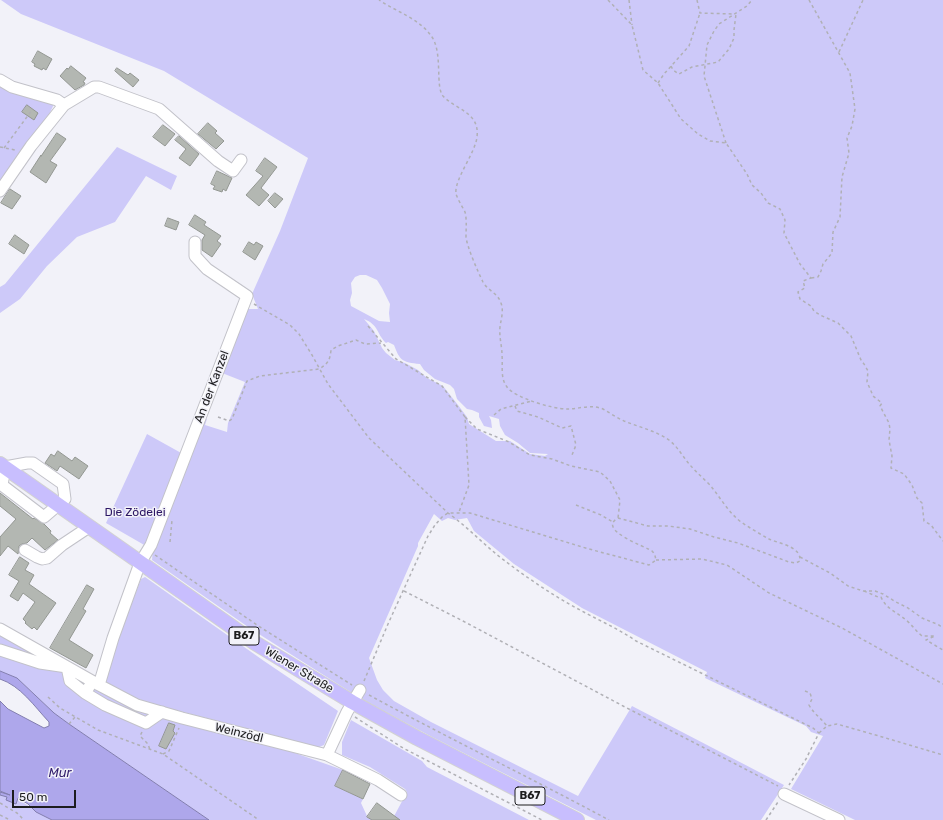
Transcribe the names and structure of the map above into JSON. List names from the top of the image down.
{
  "streets": {
    "main road": ["B67", "Wiener Straße"],
    "street": ["An der Kanzel", "Weinzödl"]
  },
  "crossings": [
    ["An der Kanzel", "Wiener Straße"]
  ],
  "water": ["Mur"],
  "parks": ["Die Zödelei"],
  "scale_bar": "50 m"
}
